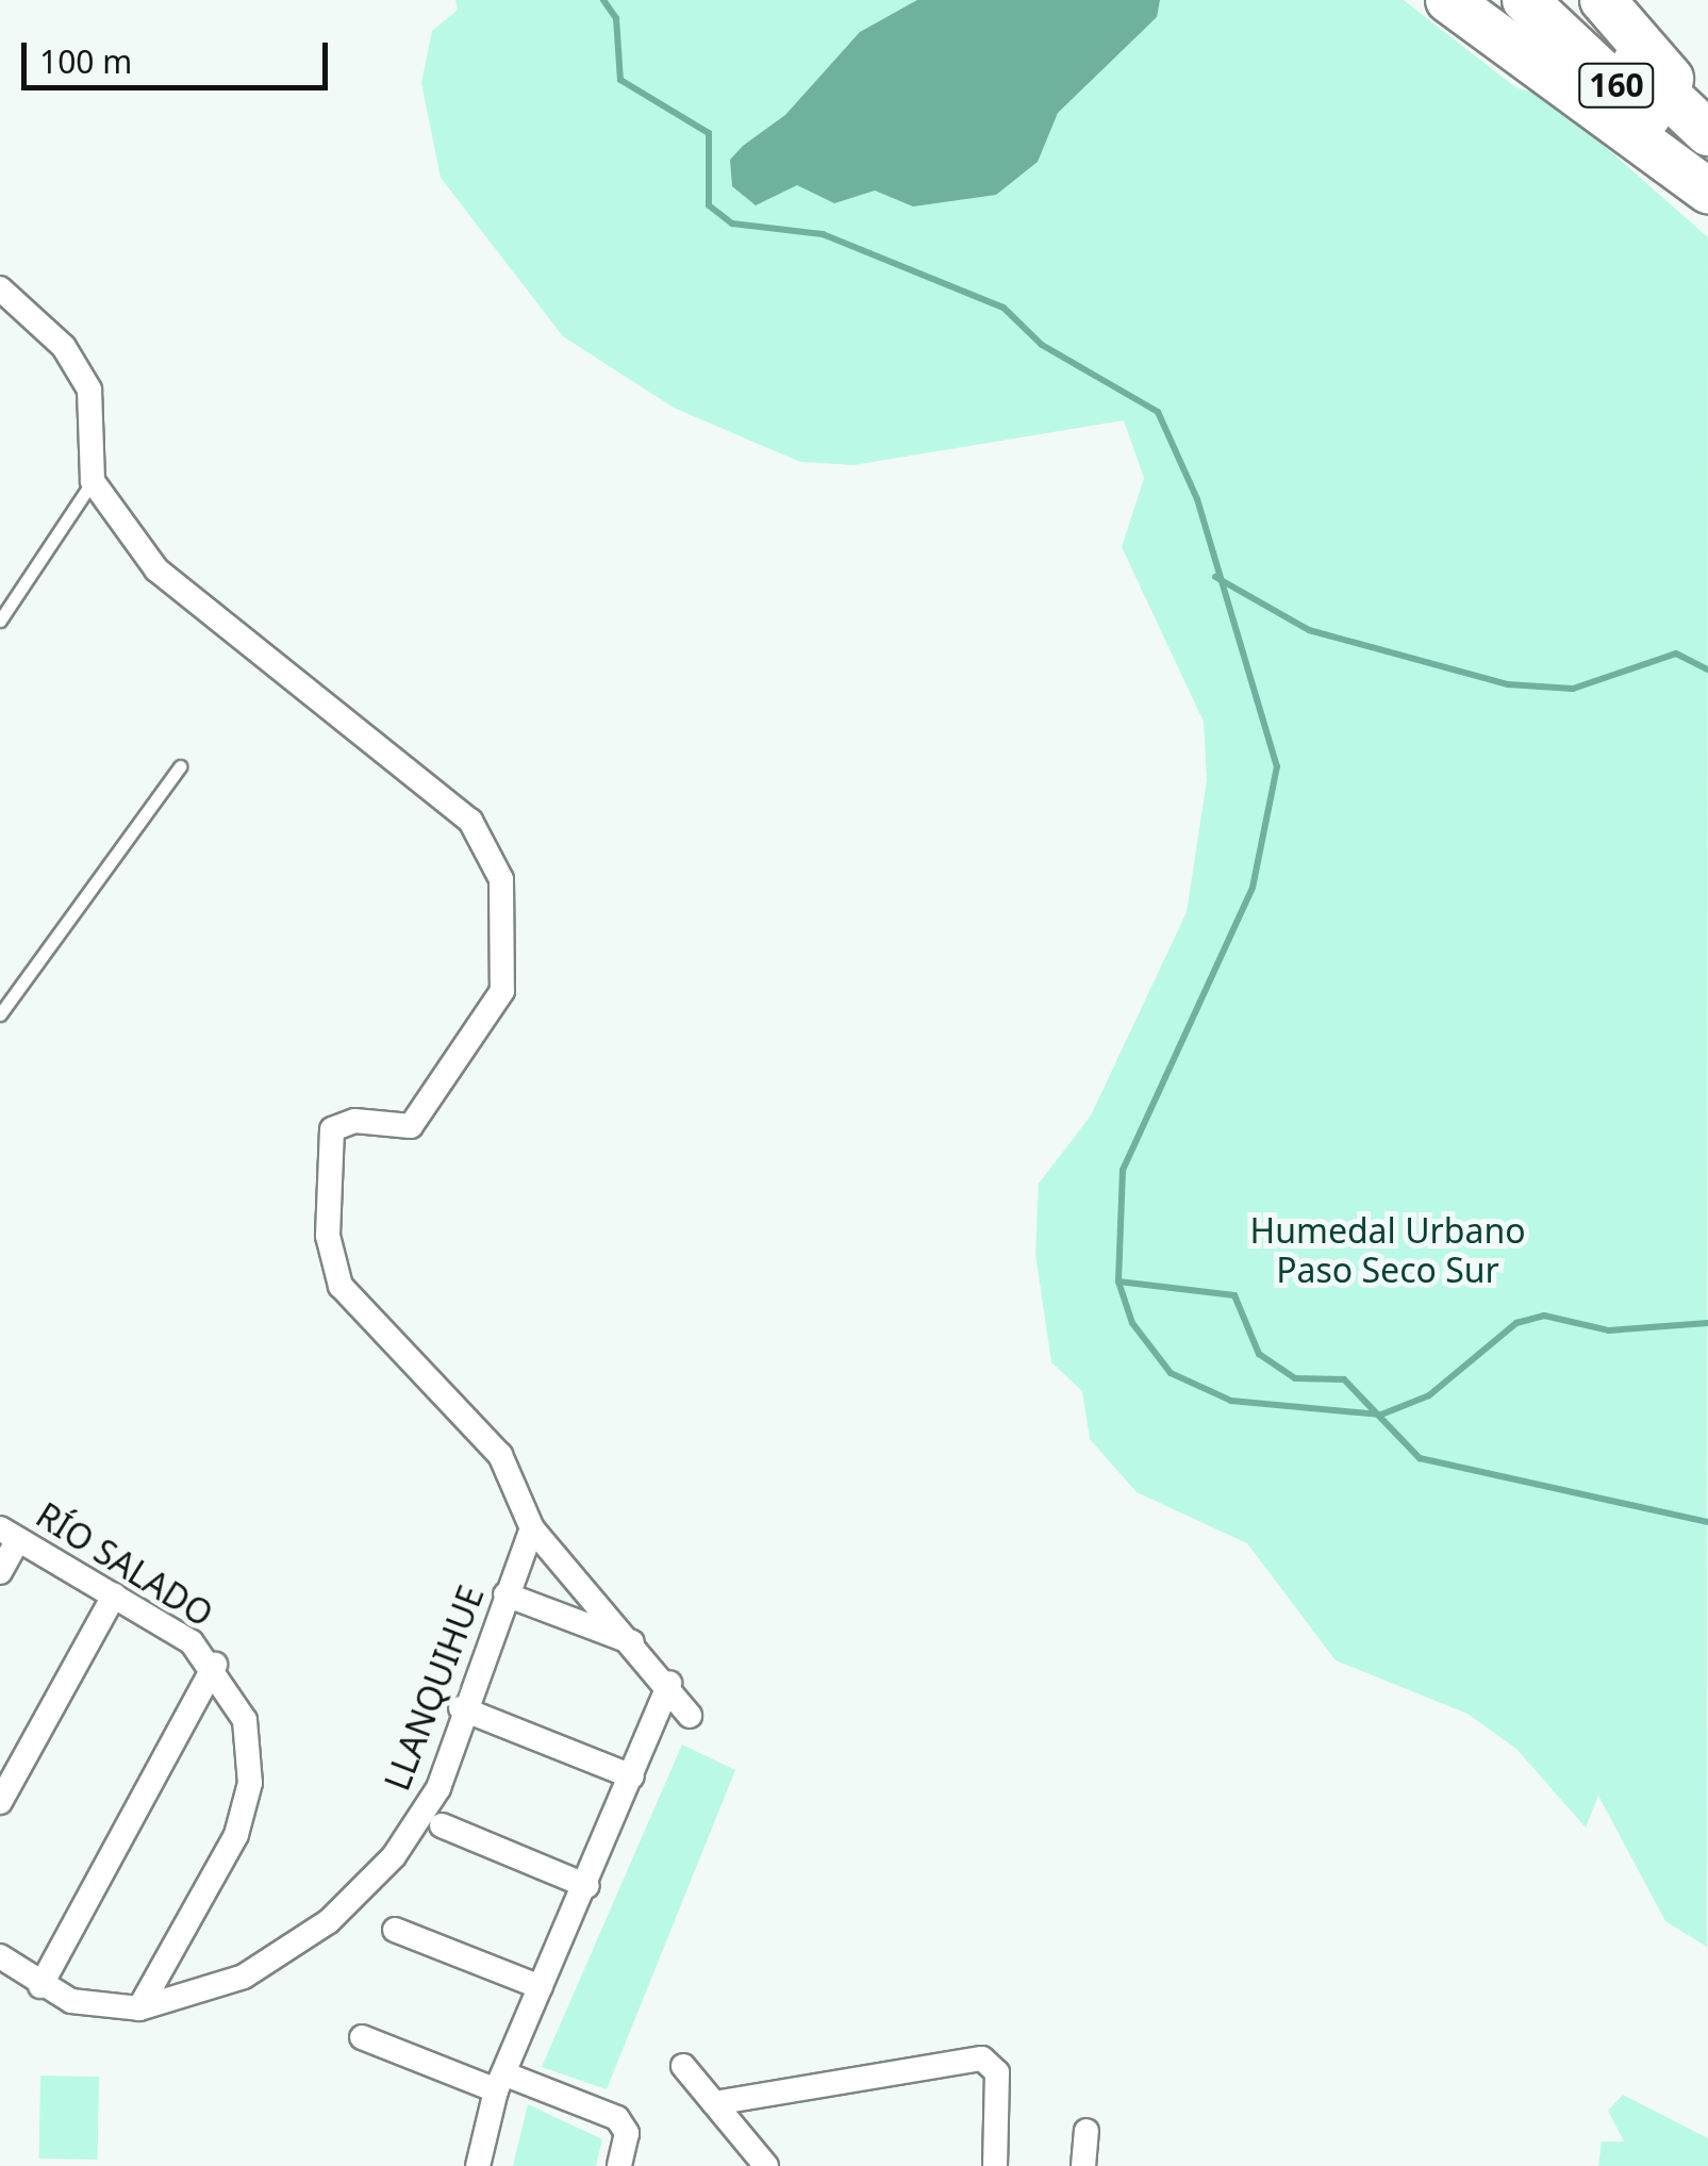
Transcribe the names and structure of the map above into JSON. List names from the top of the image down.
{
  "streets": {
    "highway": ["160"],
    "street": ["RÍO SALADO", "LLANQUIHUE"]
  },
  "crossings": [
    ["RÍO SALADO", "LLANQUIHUE"]
  ],
  "parks": ["Humedal Urbano Paso Seco Sur"],
  "scale_bar": "100 m"
}
